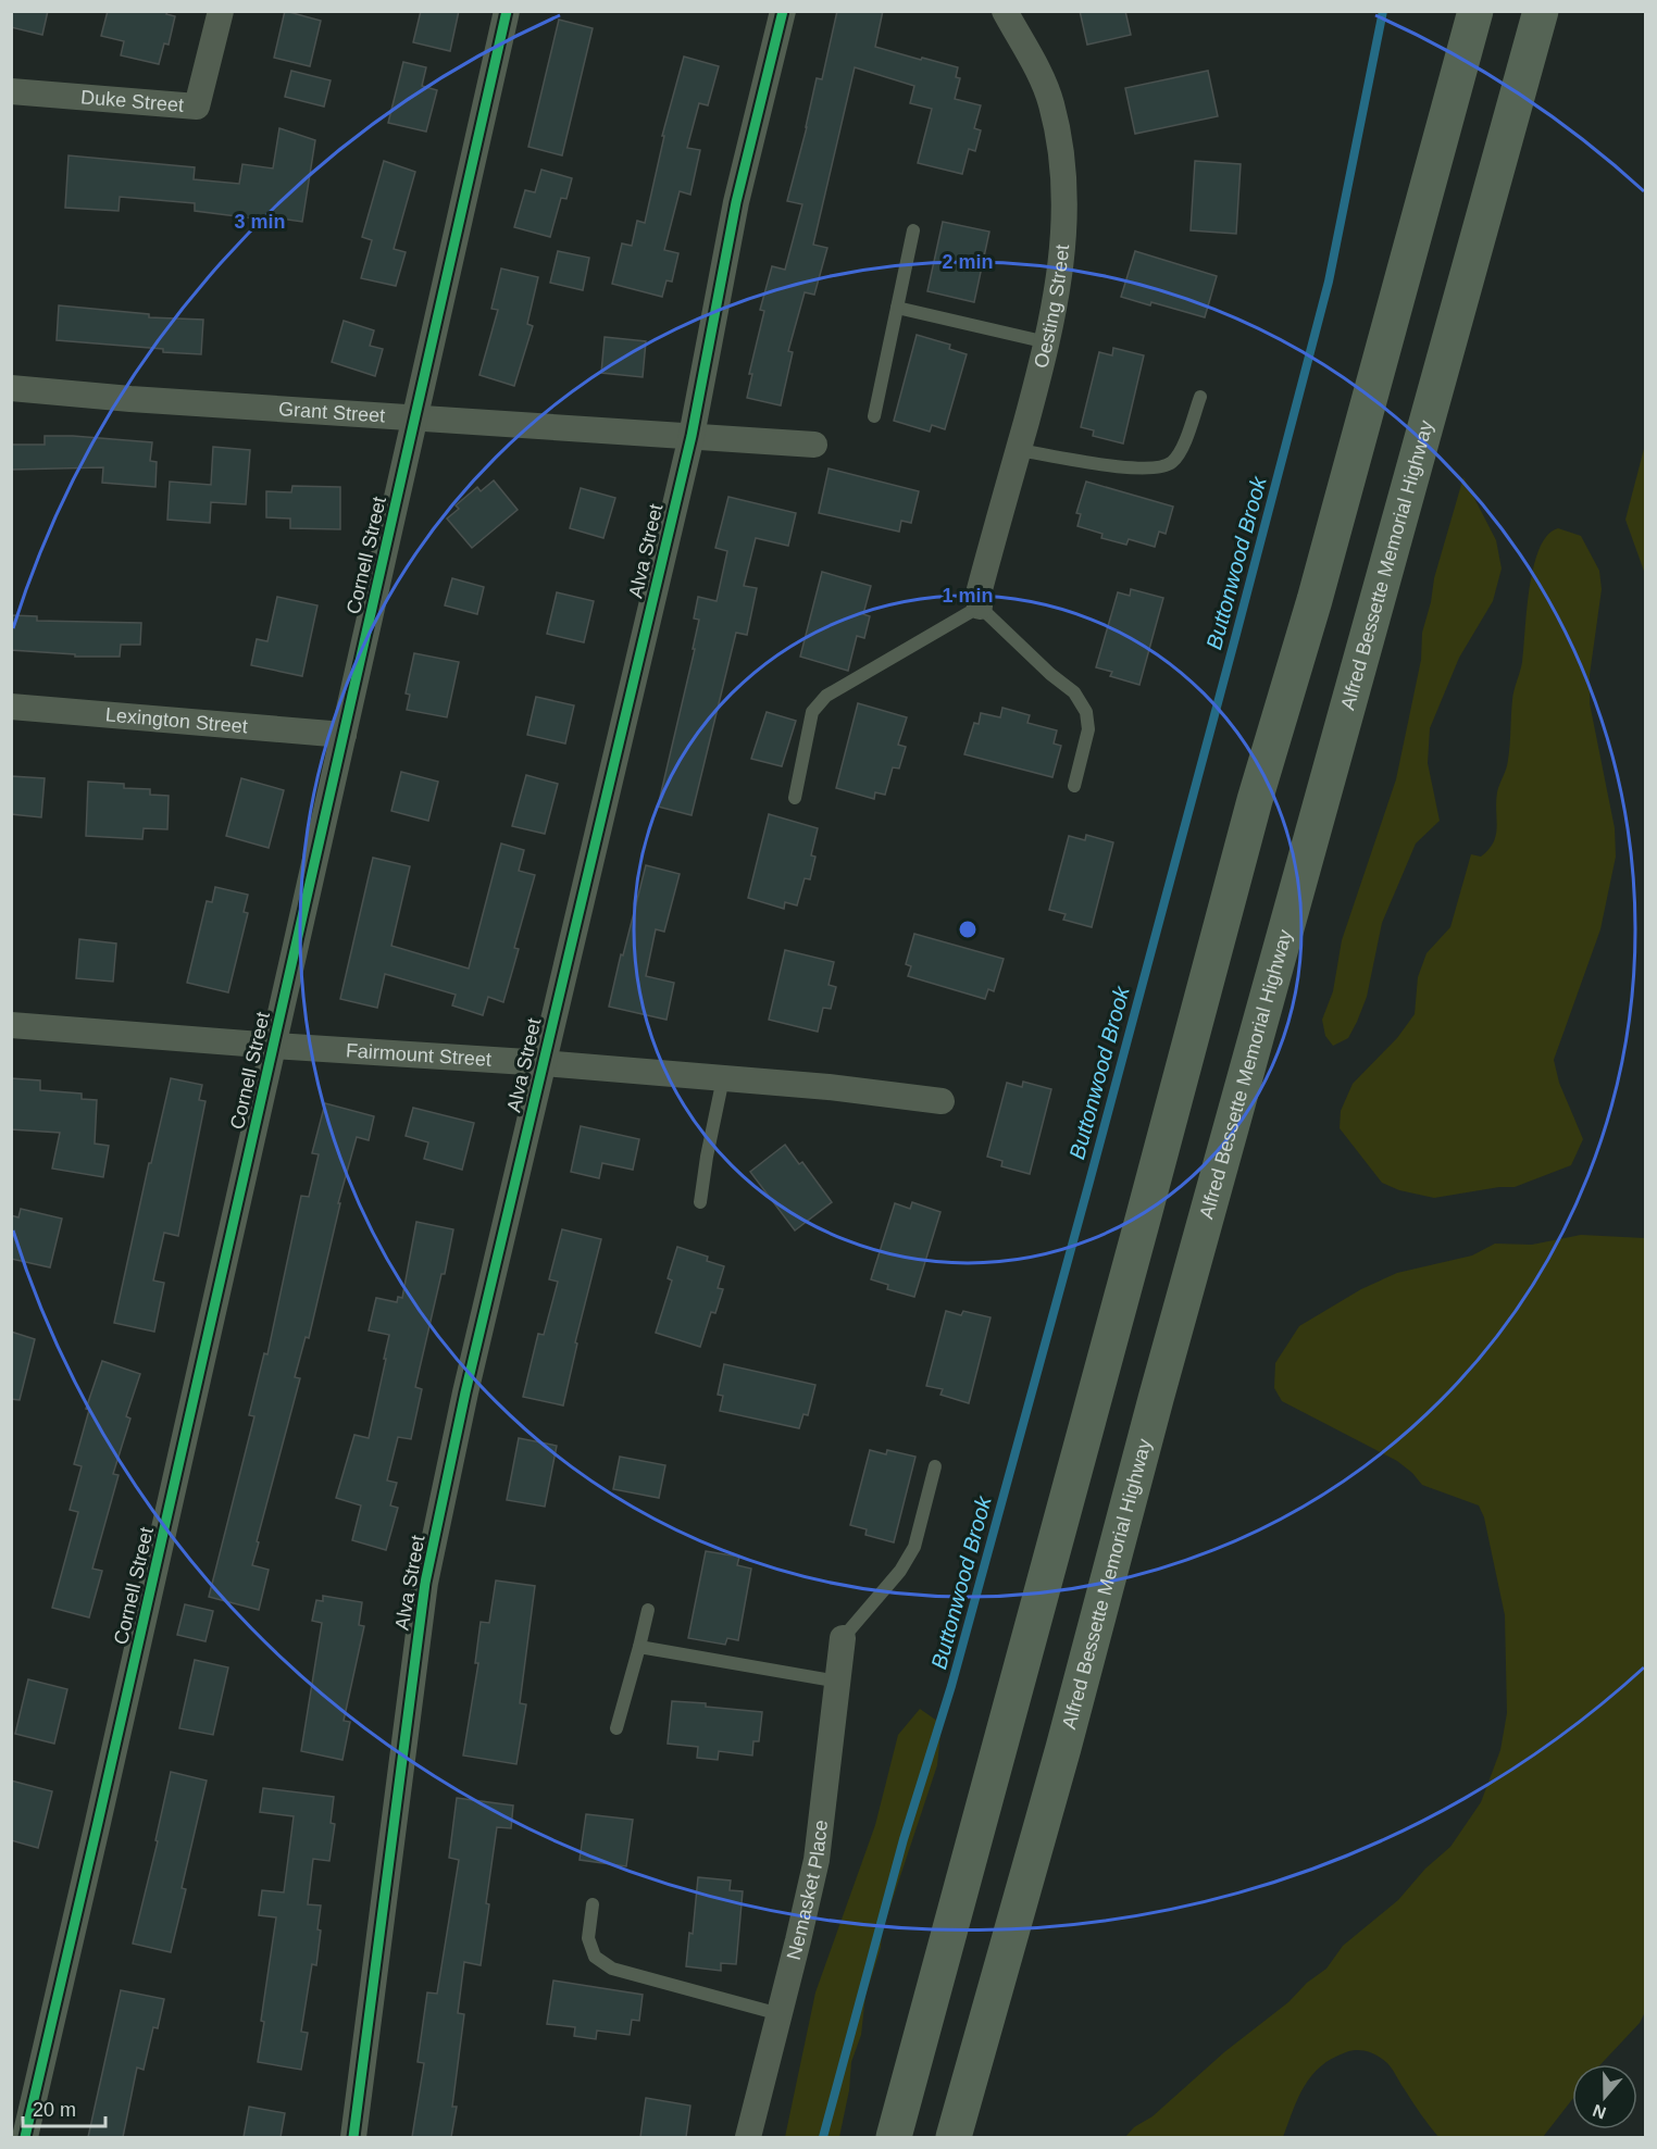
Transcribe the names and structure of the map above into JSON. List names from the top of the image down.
{
  "streets": {
    "highway": ["Alfred Bessette Memorial Highway"],
    "street": [
      "Duke Street",
      "Oesting Street",
      "Grant Street",
      "Alva Street",
      "Cornell Street",
      "Lexington Street",
      "Fairmount Street",
      "Nemasket Place"
    ]
  },
  "crossings": [
    ["Grant Street", "Alva Street"],
    ["Grant Street", "Cornell Street"],
    ["Alva Street", "Fairmount Street"],
    ["Cornell Street", "Lexington Street"],
    ["Cornell Street", "Fairmount Street"]
  ],
  "water": ["Buttonwood Brook"],
  "scale_bar": "20 m",
  "north": "bottom",
  "rings": ["3 min", "2 min", "1 min"]
}
